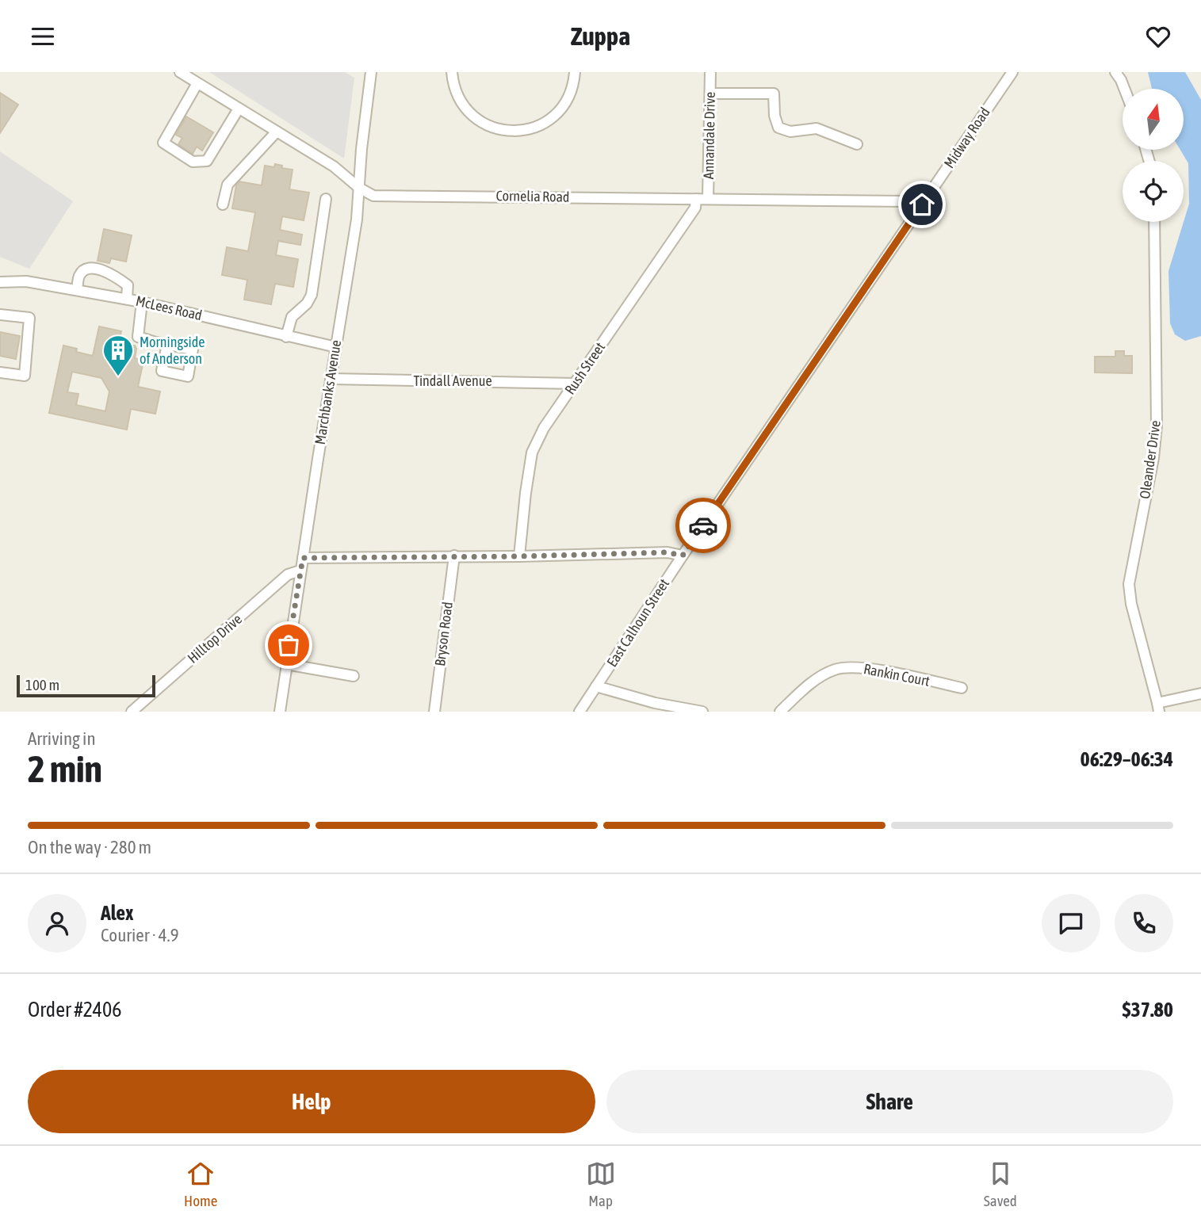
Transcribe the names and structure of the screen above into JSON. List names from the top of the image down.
{
  "streets": {
    "street": [
      "Annandale Drive",
      "Midway Road",
      "Cornelia Road",
      "McLees Road",
      "Rush Street",
      "Tindall Avenue",
      "Marchbanks Avenue",
      "Oleander Drive",
      "East Calhoun Street",
      "Bryson Road",
      "Hilltop Drive",
      "Rankin Court"
    ]
  },
  "crossings": [
    ["Annandale Drive", "Cornelia Road"],
    ["Midway Road", "Cornelia Road"],
    ["Midway Road", "East Calhoun Street"],
    ["Cornelia Road", "Rush Street"],
    ["Cornelia Road", "Marchbanks Avenue"],
    ["Cornelia Road", "East Calhoun Street"],
    ["McLees Road", "Marchbanks Avenue"],
    ["Rush Street", "Tindall Avenue"],
    ["Tindall Avenue", "Marchbanks Avenue"],
    ["Marchbanks Avenue", "Hilltop Drive"]
  ],
  "places": {
    "building": ["Morningside of Anderson"]
  },
  "scale_bar": "100 m",
  "north": "top",
  "page": {
    "header": "Zuppa",
    "scale": "100 m",
    "heading": ["2 min", "Arriving in", "06:29–06:34"],
    "panel": [
      "Alex",
      "Courier · 4.9",
      "Order #2406",
      "$37.80"
    ],
    "bar": "On the way · 280 m",
    "buttons": ["Help", "Share"],
    "tabs": ["Home", "Map", "Saved"]
  }
}
